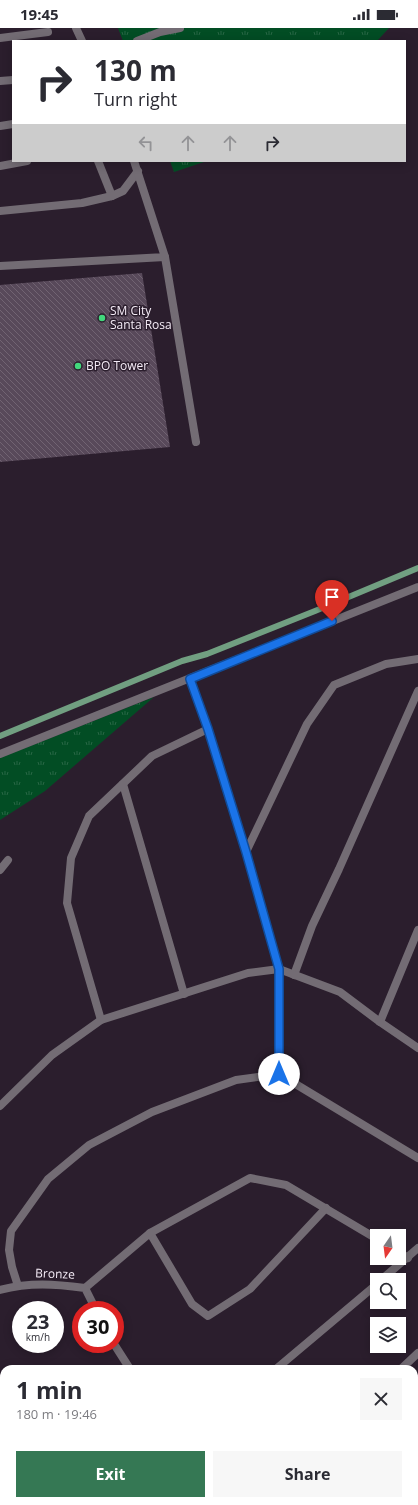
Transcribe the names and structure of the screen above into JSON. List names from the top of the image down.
{
  "streets": {
    "street": ["Bronze"]
  },
  "places": ["SM City Santa Rosa", "BPO Tower"],
  "north": "bottom",
  "page": {
    "status": "19:45",
    "turn": ["130 m", "Turn right"],
    "speed": "23 km/h",
    "limit": "30",
    "heading": ["1 min", "180 m · 19:46"],
    "buttons": ["Exit", "Share"]
  }
}
